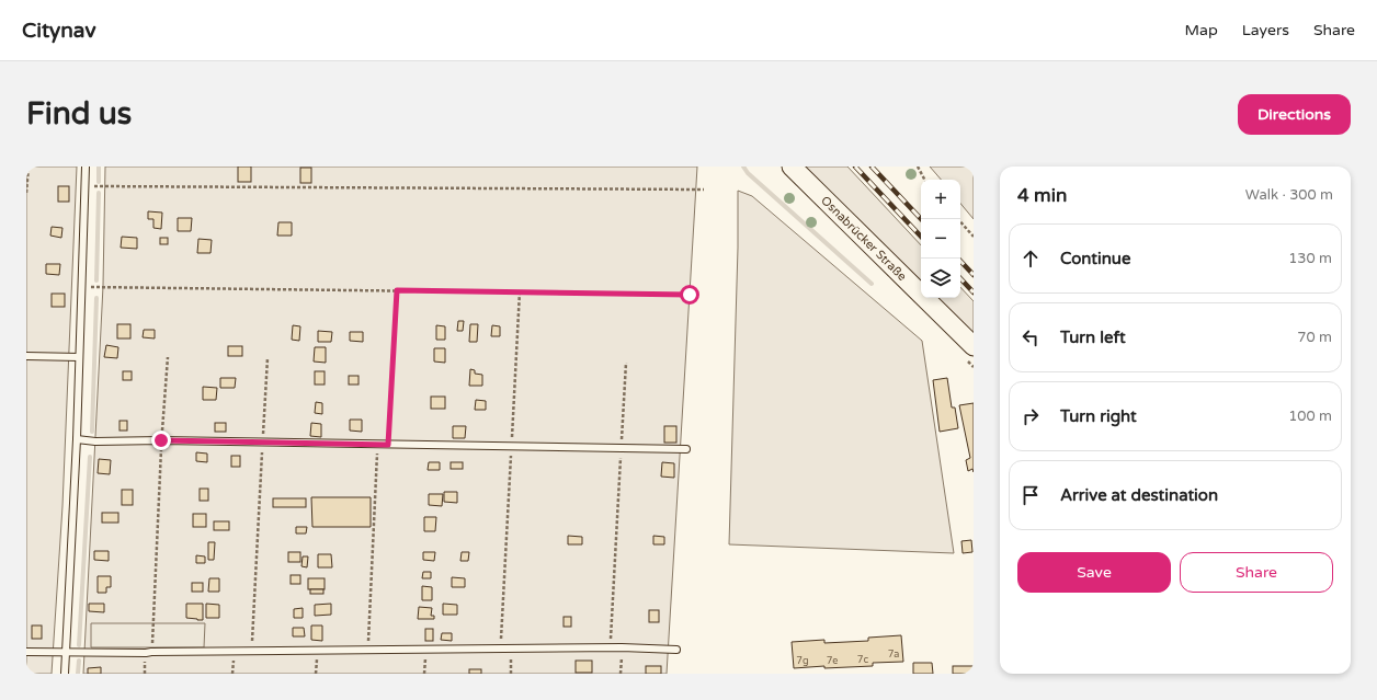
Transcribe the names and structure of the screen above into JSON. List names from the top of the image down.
{
  "streets": {
    "main road": ["Osnabrücker Straße"]
  },
  "house_numbers": [
    "7a",
    "7c",
    "7g",
    "7e"
  ],
  "page": {
    "header": "Citynav",
    "nav": ["Map", "Layers", "Share"],
    "buttons": [
      "Directions",
      ["Save", "Share"]
    ],
    "title": "Find us",
    "heading": ["4 min", "Walk · 300 m"],
    "map_buttons": ["+", "−"],
    "list": [
      ["Continue", "130 m"],
      ["Turn left", "70 m"],
      ["Turn right", "100 m"],
      "Arrive at destination"
    ]
  }
}
